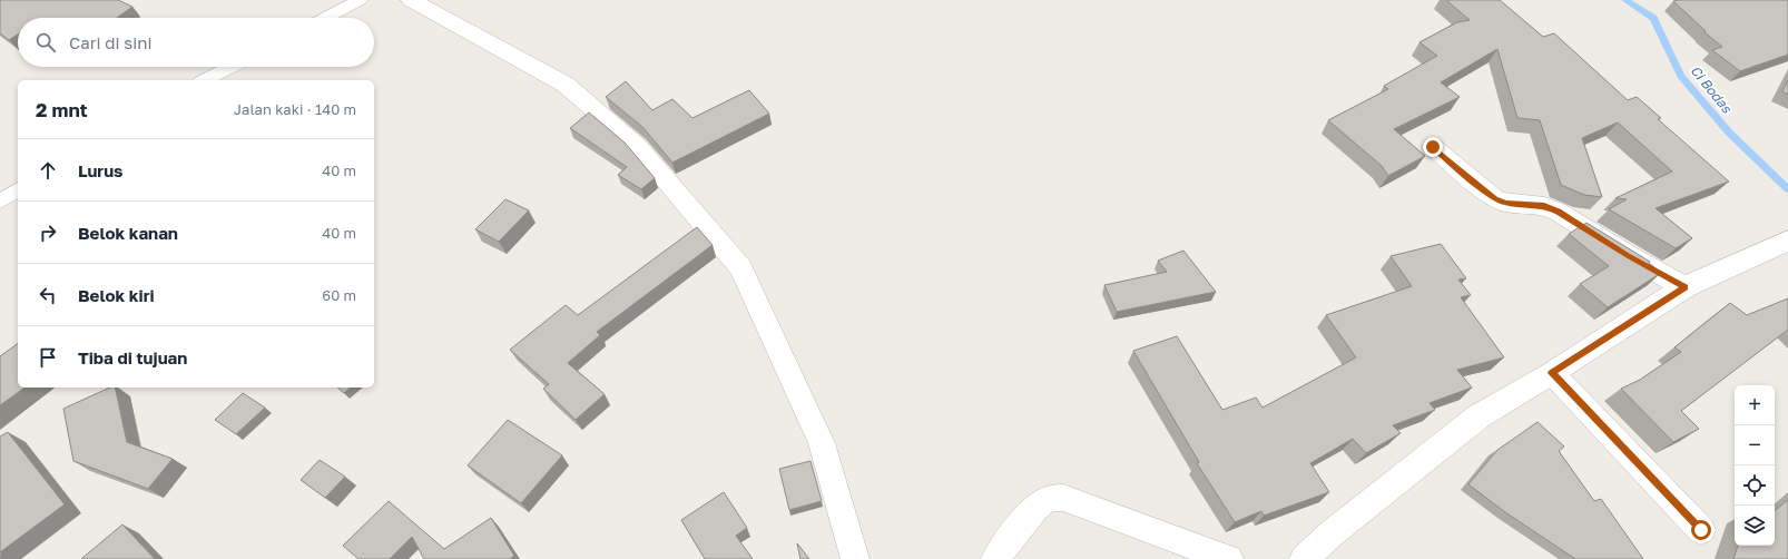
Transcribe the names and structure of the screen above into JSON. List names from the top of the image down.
{
  "water": ["Ci Bodas"],
  "page": {
    "search": "Cari di sini",
    "heading": ["2 mnt", "Jalan kaki · 140 m"],
    "list": [
      ["Lurus", "40 m"],
      ["Belok kanan", "40 m"],
      ["Belok kiri", "60 m"],
      "Tiba di tujuan"
    ],
    "map_buttons": ["+", "−"]
  }
}
